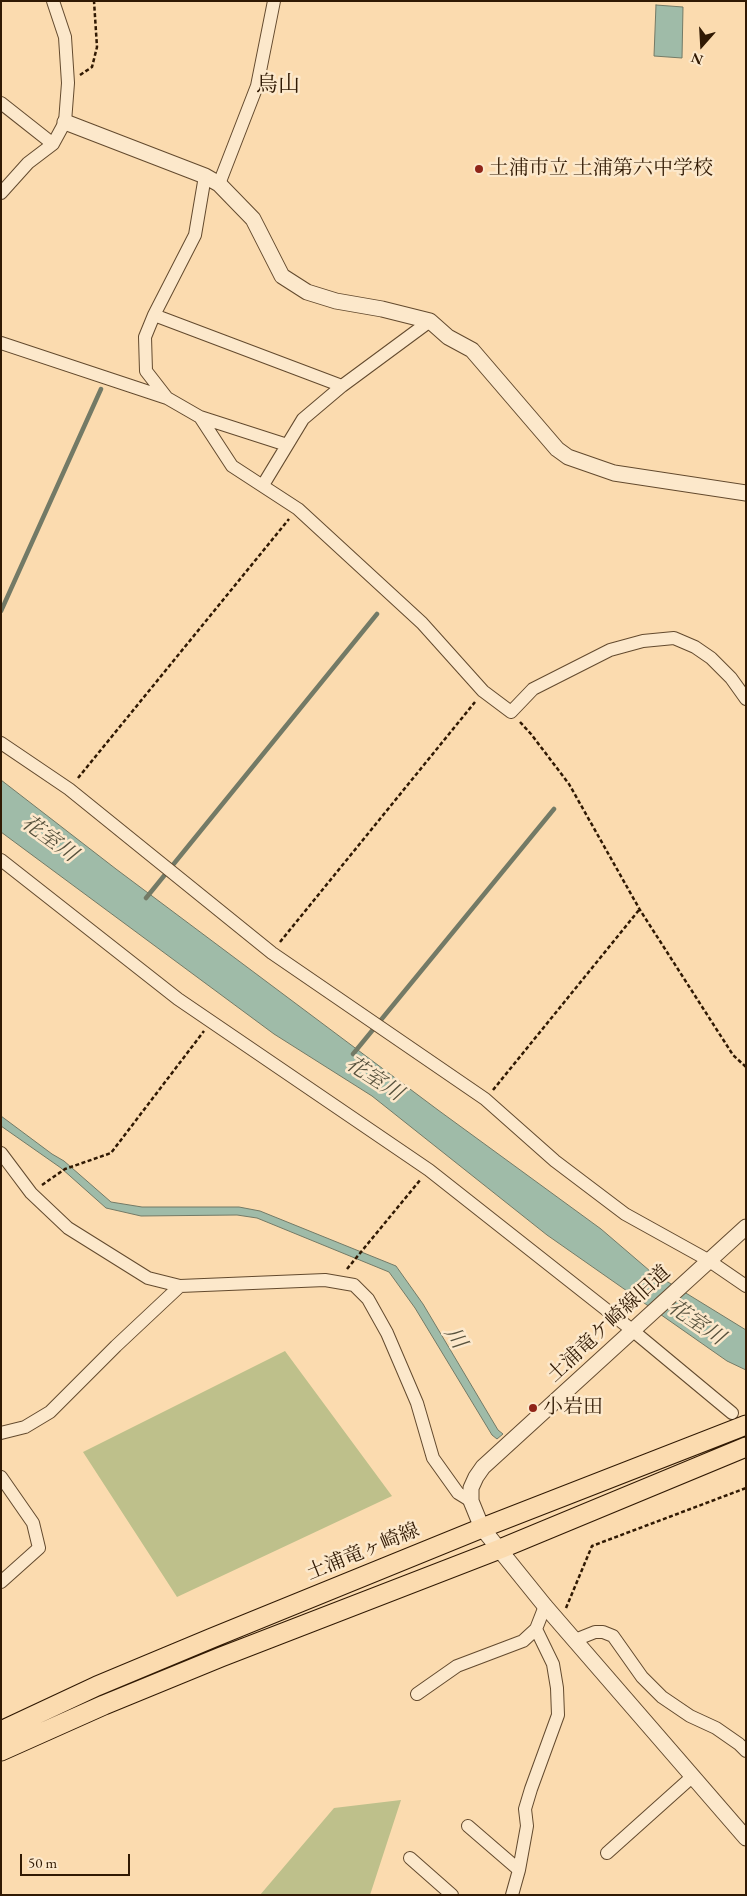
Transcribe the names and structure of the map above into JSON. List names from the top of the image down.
{
  "streets": {
    "main road": ["土浦竜ヶ崎線"],
    "street": ["土浦竜ケ崎線旧道"]
  },
  "districts": ["烏山"],
  "water": ["花室川", "川"],
  "places": ["土浦市立 土浦第六中学校", "小岩田"],
  "scale_bar": "50 m",
  "north": "bottom"
}
